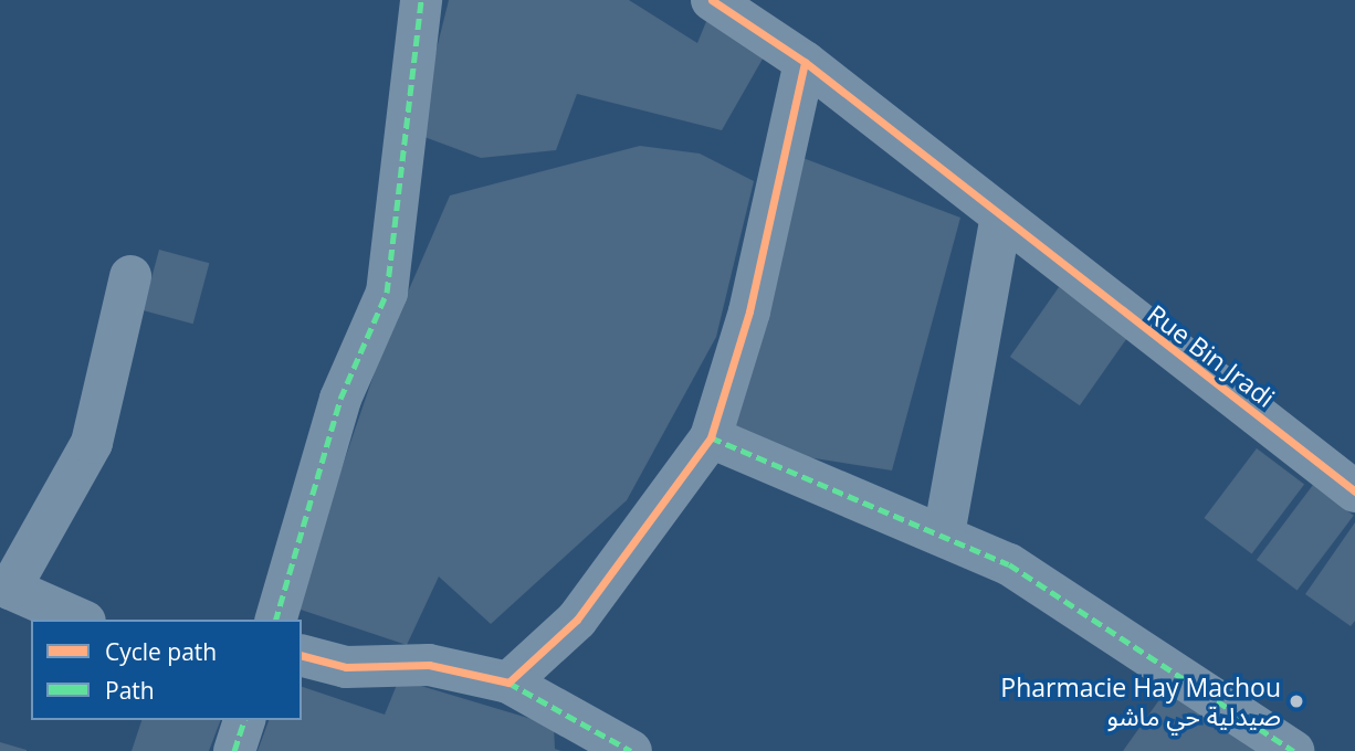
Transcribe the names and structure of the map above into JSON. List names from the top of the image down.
{
  "streets": {
    "street": ["Rue Bin Jradi"]
  },
  "places": ["Pharmacie Hay Machou صيدلية حي ماشو"],
  "legend": ["Cycle path", "Path"]
}
